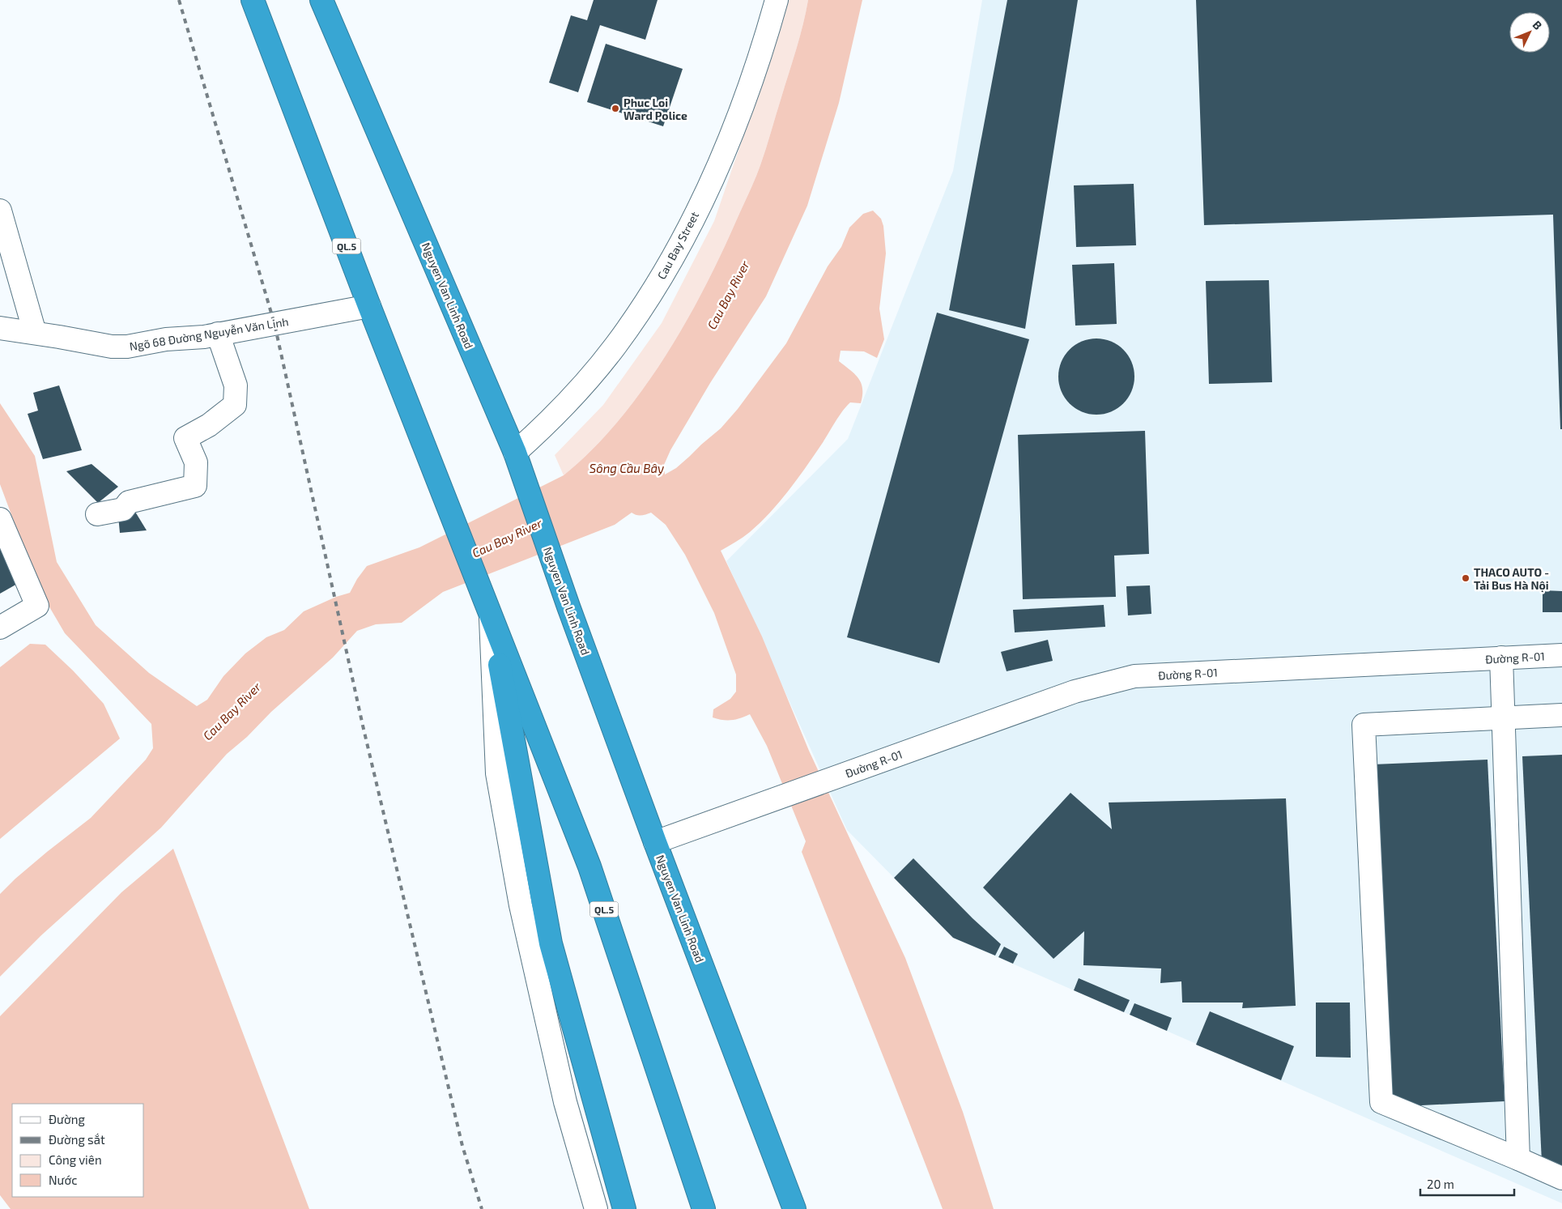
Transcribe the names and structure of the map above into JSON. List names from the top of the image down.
{
  "streets": {
    "highway": ["QL.5", "Nguyen Van Linh Road"],
    "street": ["Cau Bay Street", "Ngõ 68 Đường Nguyễn Văn Linh", "Đường R-01"]
  },
  "crossings": [
    ["Cau Bay Street", "Nguyen Van Linh Road"],
    ["QL.5", "Ngõ 68 Đường Nguyễn Văn Linh"],
    ["Nguyen Van Linh Road", "Đường R-01"]
  ],
  "water": ["Cau Bay River", "Sông Cầu Bây"],
  "places": ["Phuc Loi Ward Police", "THACO AUTO - Tải Bus Hà Nội"],
  "legend": [
    "Đường",
    "Đường sắt",
    "Công viên",
    "Nước"
  ],
  "scale_bar": "20 m",
  "north": "top right"
}
